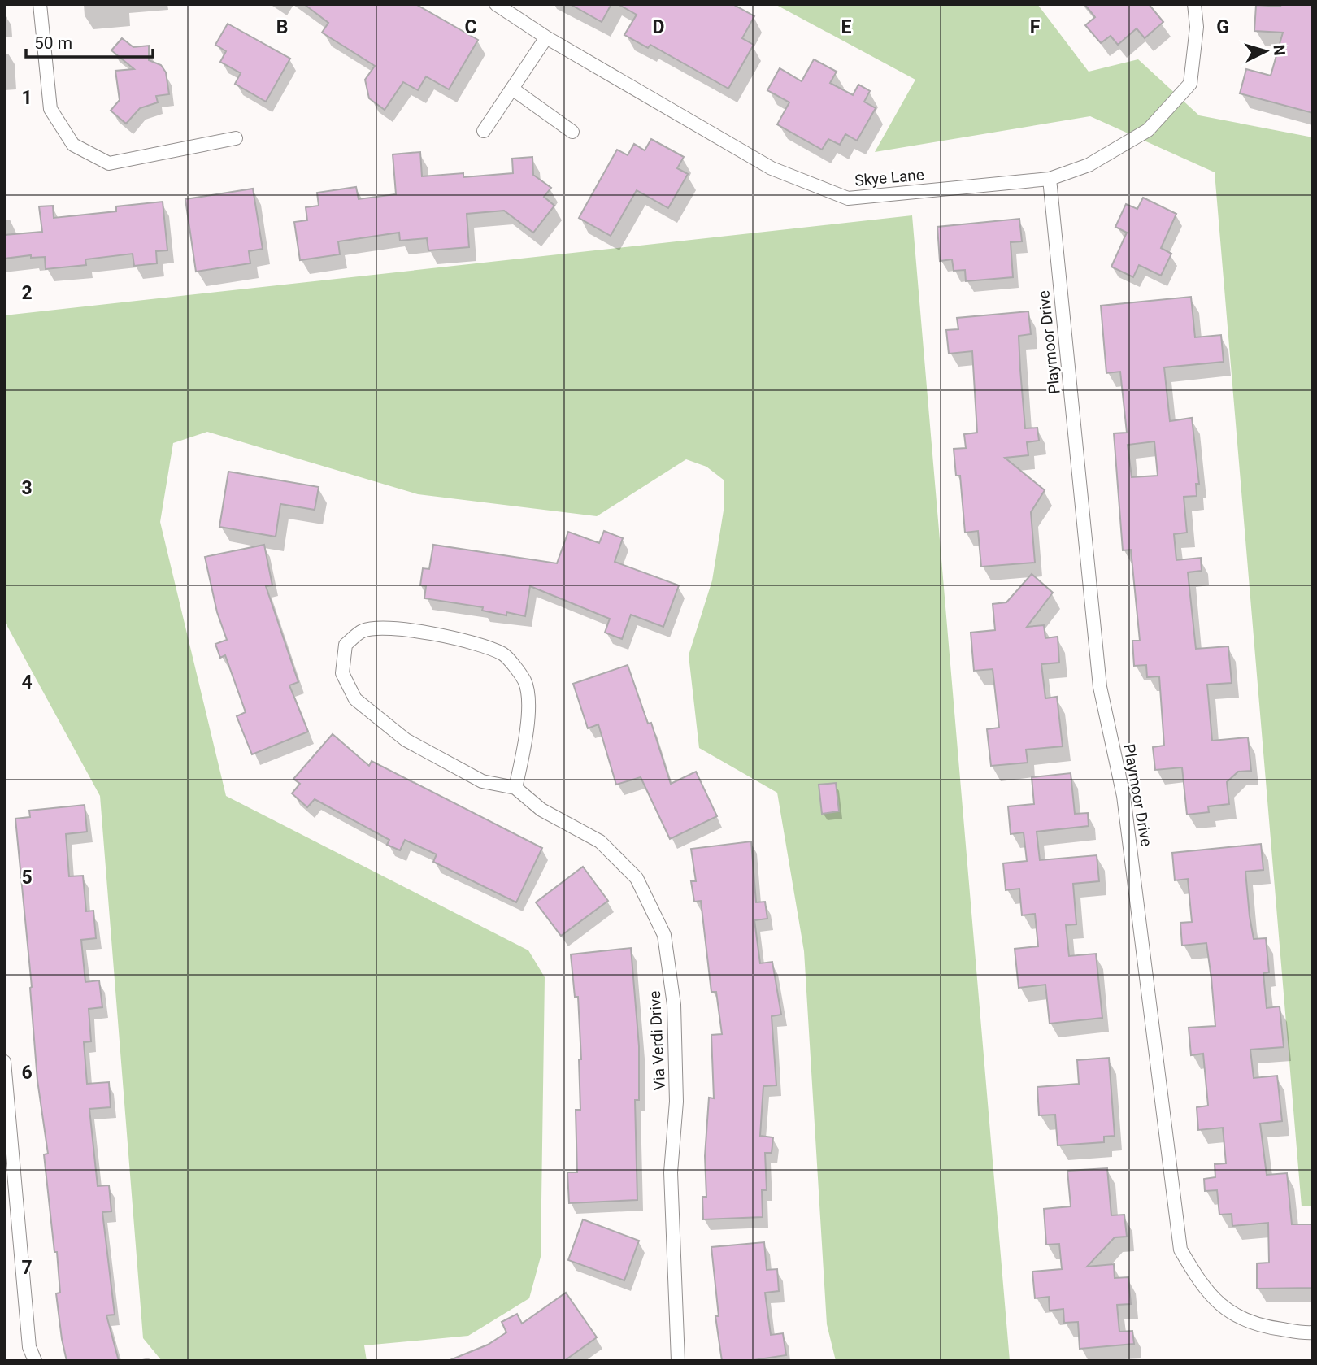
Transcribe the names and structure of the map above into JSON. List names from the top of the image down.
{
  "streets": {
    "street": ["Skye Lane", "Playmoor Drive", "Via Verdi Drive"]
  },
  "crossings": [
    ["Skye Lane", "Playmoor Drive"]
  ],
  "scale_bar": "50 m",
  "north": "right",
  "grid": {
    "columns": [
      "B",
      "C",
      "D",
      "E",
      "F",
      "G"
    ],
    "rows": [
      "1",
      "2",
      "3",
      "4",
      "5",
      "6",
      "7"
    ]
  }
}
